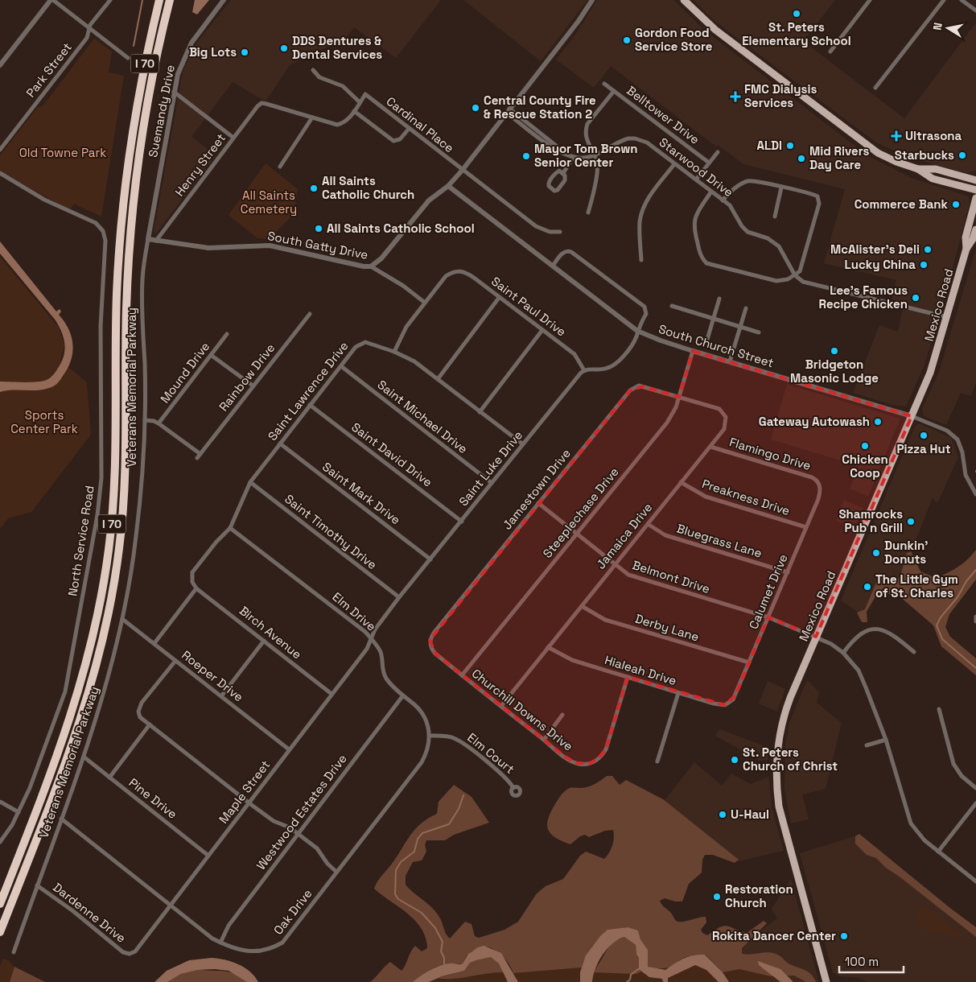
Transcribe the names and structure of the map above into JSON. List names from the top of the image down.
{
  "streets": {
    "highway": ["I 70"],
    "main road": ["Mexico Road"],
    "street": [
      "Park Street",
      "Suemandy Drive",
      "Belltower Drive",
      "Cardinal Place",
      "Henry Street",
      "Starwood Drive",
      "South Gatty Drive",
      "Saint Paul Drive",
      "South Church Street",
      "Mound Drive",
      "Rainbow Drive",
      "Veterans Memorial Parkway",
      "Saint Lawrence Drive",
      "Saint Michael Drive",
      "Flamingo Drive",
      "Saint David Drive",
      "Saint Luke Drive",
      "Jamestown Drive",
      "Saint Mark Drive",
      "Preakness Drive",
      "Steeplechase Drive",
      "Saint Timothy Drive",
      "Jamaica Drive",
      "North Service Road",
      "Bluegrass Lane",
      "Belmont Drive",
      "Calumet Drive",
      "Elm Drive",
      "Derby Lane",
      "Birch Avenue",
      "Hialeah Drive",
      "Roeper Drive",
      "Churchill Downs Drive",
      "Elm Court",
      "Maple Street",
      "Pine Drive",
      "Westwood Estates Drive",
      "Oak Drive",
      "Dardenne Drive"
    ]
  },
  "crossings": [
    ["Suemandy Drive", "South Gatty Drive"],
    ["Suemandy Drive", "Veterans Memorial Parkway"],
    ["Henry Street", "South Gatty Drive"],
    ["South Gatty Drive", "Saint Paul Drive"],
    ["South Gatty Drive", "Veterans Memorial Parkway"],
    ["Mexico Road", "South Church Street"],
    ["Mexico Road", "Belmont Drive"],
    ["Saint Paul Drive", "Saint Luke Drive"],
    ["South Church Street", "Steeplechase Drive"],
    ["Mound Drive", "Rainbow Drive"],
    ["Veterans Memorial Parkway", "Roeper Drive"],
    ["Veterans Memorial Parkway", "Pine Drive"],
    ["Veterans Memorial Parkway", "Oak Drive"],
    ["Veterans Memorial Parkway", "Dardenne Drive"],
    ["Saint Lawrence Drive", "Saint Michael Drive"],
    ["Saint Lawrence Drive", "Saint David Drive"],
    ["Saint Lawrence Drive", "Saint Luke Drive"],
    ["Saint Lawrence Drive", "Saint Mark Drive"],
    ["Saint Lawrence Drive", "Saint Timothy Drive"],
    ["Saint Lawrence Drive", "Elm Drive"],
    ["Saint Michael Drive", "Saint Luke Drive"],
    ["Flamingo Drive", "Jamaica Drive"],
    ["Flamingo Drive", "Calumet Drive"],
    ["Saint David Drive", "Saint Luke Drive"],
    ["Saint Luke Drive", "Saint Mark Drive"],
    ["Saint Luke Drive", "Saint Timothy Drive"],
    ["Saint Luke Drive", "Elm Drive"],
    ["Saint Luke Drive", "Maple Street"],
    ["Jamestown Drive", "Steeplechase Drive"],
    ["Jamestown Drive", "Jamaica Drive"],
    ["Jamestown Drive", "Belmont Drive"],
    ["Jamestown Drive", "Churchill Downs Drive"],
    ["Preakness Drive", "Jamaica Drive"],
    ["Preakness Drive", "Calumet Drive"],
    ["Steeplechase Drive", "Jamaica Drive"],
    ["Steeplechase Drive", "Belmont Drive"],
    ["Steeplechase Drive", "Churchill Downs Drive"],
    ["Jamaica Drive", "Bluegrass Lane"],
    ["Jamaica Drive", "Belmont Drive"],
    ["Jamaica Drive", "Derby Lane"],
    ["Jamaica Drive", "Hialeah Drive"],
    ["Jamaica Drive", "Churchill Downs Drive"],
    ["Bluegrass Lane", "Calumet Drive"],
    ["Belmont Drive", "Calumet Drive"],
    ["Calumet Drive", "Derby Lane"],
    ["Calumet Drive", "Hialeah Drive"],
    ["Elm Drive", "Elm Court"],
    ["Elm Drive", "Maple Street"],
    ["Elm Drive", "Westwood Estates Drive"],
    ["Elm Drive", "Oak Drive"],
    ["Birch Avenue", "Maple Street"],
    ["Hialeah Drive", "Churchill Downs Drive"],
    ["Roeper Drive", "Maple Street"],
    ["Elm Court", "Oak Drive"],
    ["Maple Street", "Pine Drive"],
    ["Maple Street", "Oak Drive"],
    ["Maple Street", "Dardenne Drive"],
    ["Westwood Estates Drive", "Oak Drive"]
  ],
  "parks": ["Old Towne Park", "All Saints Cemetery", "Sports Center Park"],
  "places": {
    "other": [
      "St. Peters Elementary School",
      "Gordon Food Service Store",
      "DDS Dentures & Dental Services",
      "Big Lots",
      "Central County Fire & Rescue Station 2",
      "ALDI",
      "Starbucks",
      "Mayor Tom Brown Senior Center",
      "Mid Rivers Day Care",
      "All Saints Catholic Church",
      "Commerce Bank",
      "All Saints Catholic School",
      "McAlister's Deli",
      "Lucky China",
      "Lee's Famous Recipe Chicken",
      "Bridgeton Masonic Lodge",
      "Gateway Autowash",
      "Pizza Hut",
      "Chicken Coop",
      "Shamrocks Pub n Grill",
      "Dunkin' Donuts",
      "The Little Gym of St. Charles",
      "St. Peters Church of Christ",
      "U-Haul",
      "Restoration Church",
      "Rokita Dancer Center"
    ],
    "health": ["FMC Dialysis Services", "Ultrasona"]
  },
  "scale_bar": "100 m",
  "north": "left"
}
